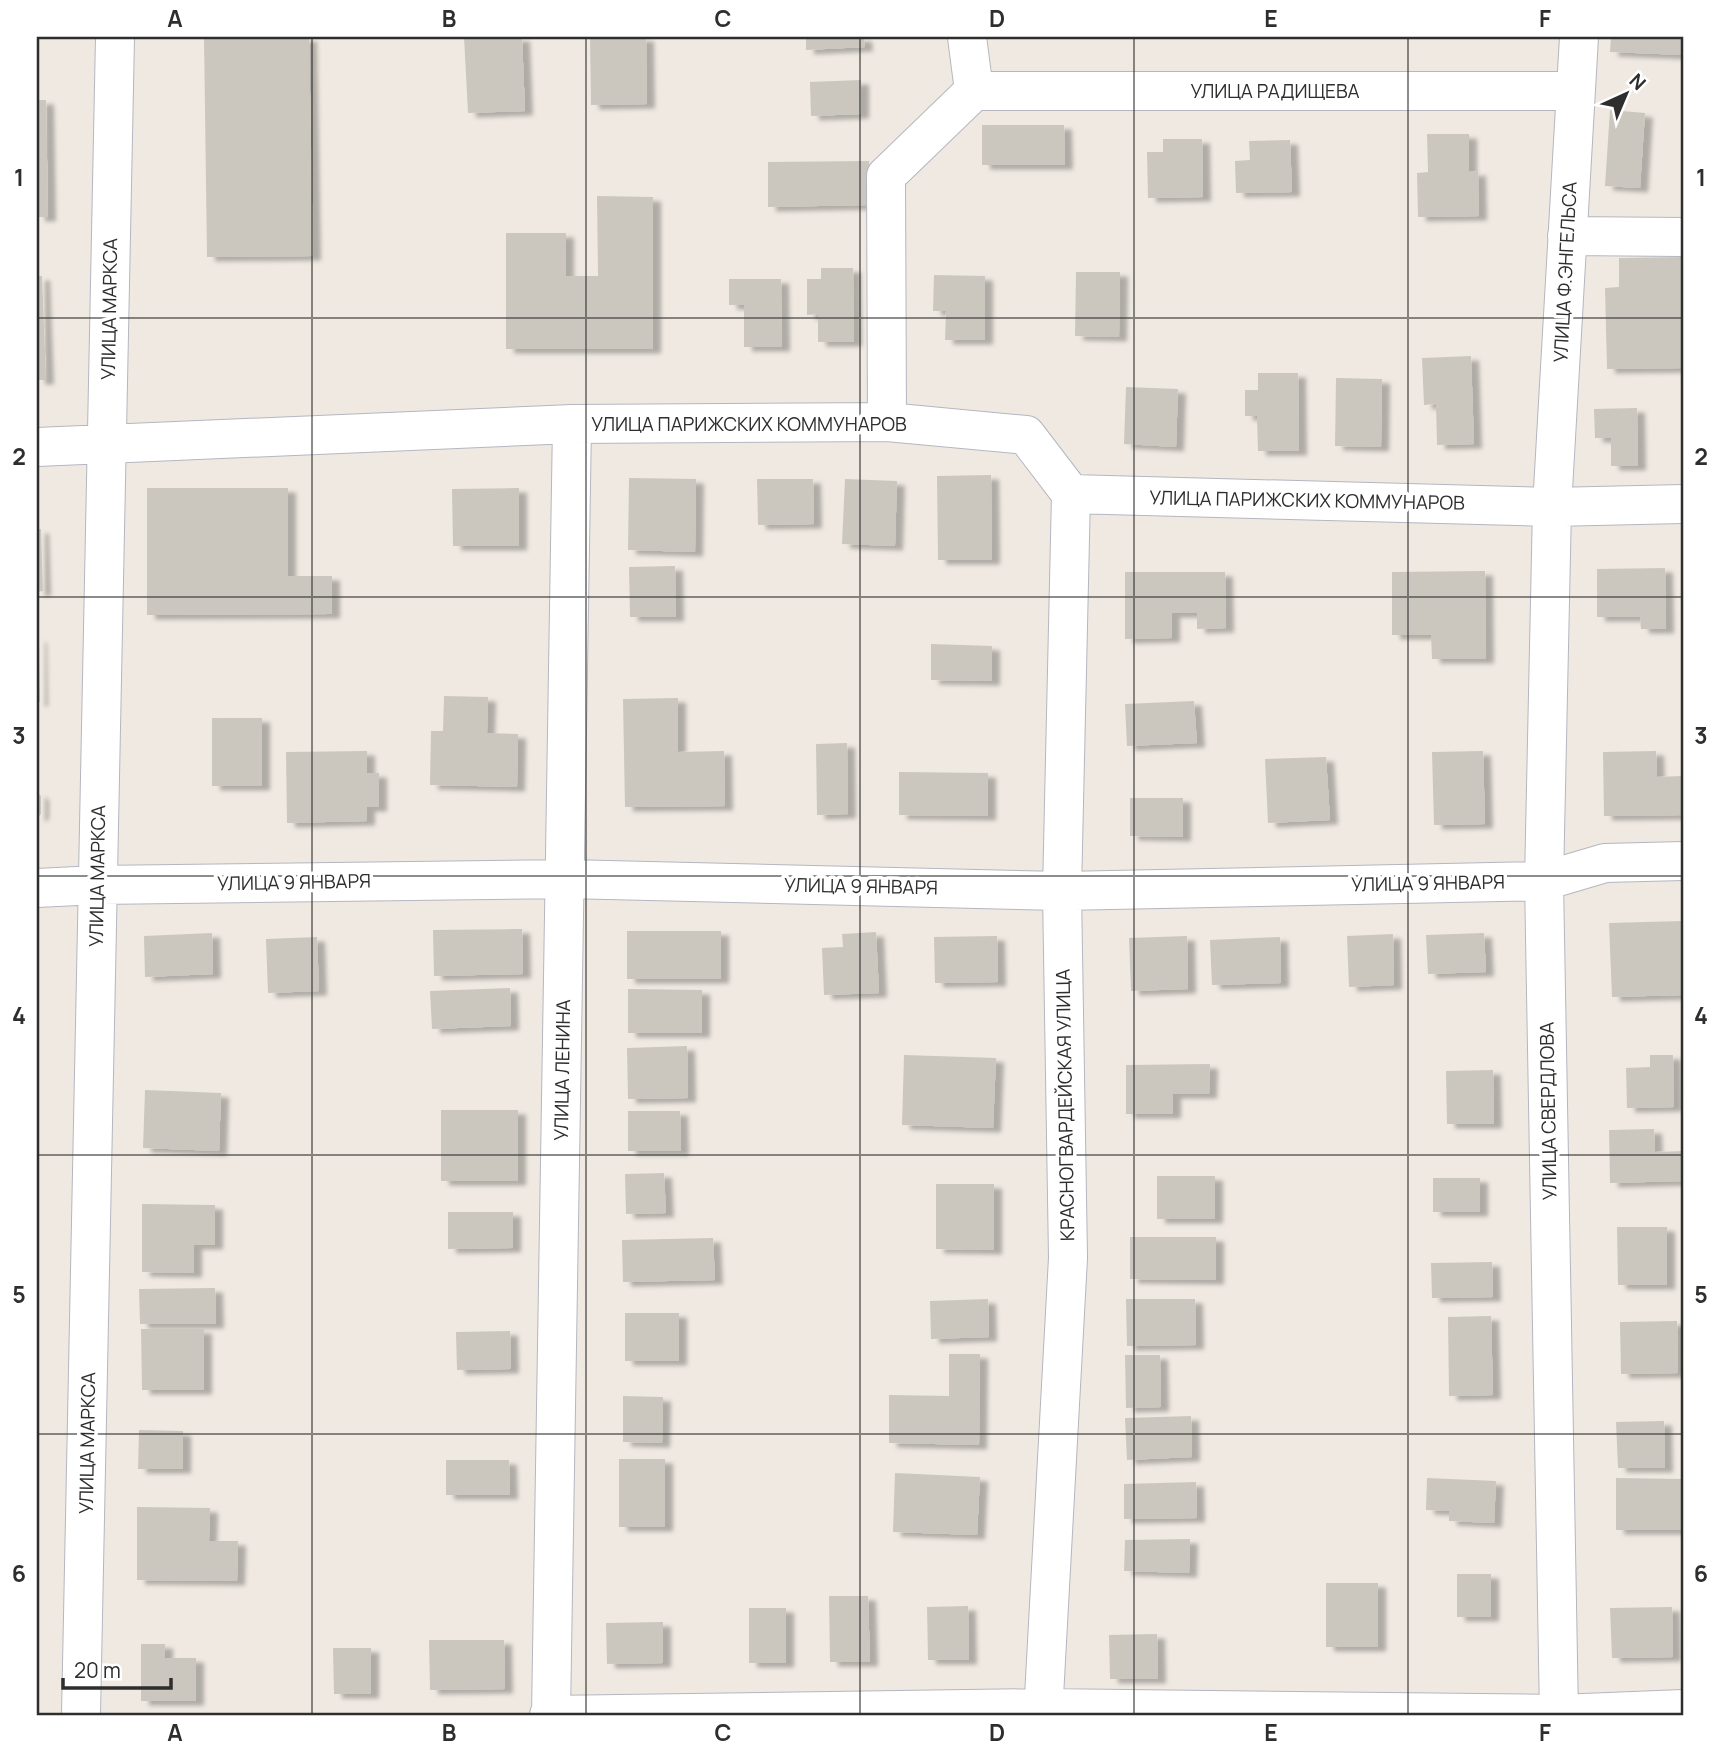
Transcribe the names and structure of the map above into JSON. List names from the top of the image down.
{
  "streets": {
    "street": [
      "УЛИЦА РАДИЩЕВА",
      "УЛИЦА Ф.ЭНГЕЛЬСА",
      "УЛИЦА МАРКСА",
      "УЛИЦА ПАРИЖСКИХ КОММУНАРОВ",
      "УЛИЦА 9 ЯНВАРЯ",
      "УЛИЦА ЛЕНИНА",
      "КРАСНОГВАРДЕЙСКАЯ УЛИЦА",
      "УЛИЦА СВЕРДЛОВА"
    ]
  },
  "crossings": [
    ["УЛИЦА РАДИЩЕВА", "УЛИЦА Ф.ЭНГЕЛЬСА"],
    ["УЛИЦА Ф.ЭНГЕЛЬСА", "УЛИЦА ПАРИЖСКИХ КОММУНАРОВ"],
    ["УЛИЦА Ф.ЭНГЕЛЬСА", "УЛИЦА СВЕРДЛОВА"],
    ["УЛИЦА МАРКСА", "УЛИЦА ПАРИЖСКИХ КОММУНАРОВ"],
    ["УЛИЦА МАРКСА", "УЛИЦА 9 ЯНВАРЯ"],
    ["УЛИЦА ПАРИЖСКИХ КОММУНАРОВ", "УЛИЦА ЛЕНИНА"],
    ["УЛИЦА ПАРИЖСКИХ КОММУНАРОВ", "КРАСНОГВАРДЕЙСКАЯ УЛИЦА"],
    ["УЛИЦА ПАРИЖСКИХ КОММУНАРОВ", "УЛИЦА СВЕРДЛОВА"],
    ["УЛИЦА 9 ЯНВАРЯ", "УЛИЦА ЛЕНИНА"],
    ["УЛИЦА 9 ЯНВАРЯ", "КРАСНОГВАРДЕЙСКАЯ УЛИЦА"],
    ["УЛИЦА 9 ЯНВАРЯ", "УЛИЦА СВЕРДЛОВА"]
  ],
  "scale_bar": "20 m",
  "north": "top right",
  "grid": {
    "columns": [
      "A",
      "B",
      "C",
      "D",
      "E",
      "F"
    ],
    "rows": [
      "1",
      "2",
      "3",
      "4",
      "5",
      "6"
    ]
  }
}
